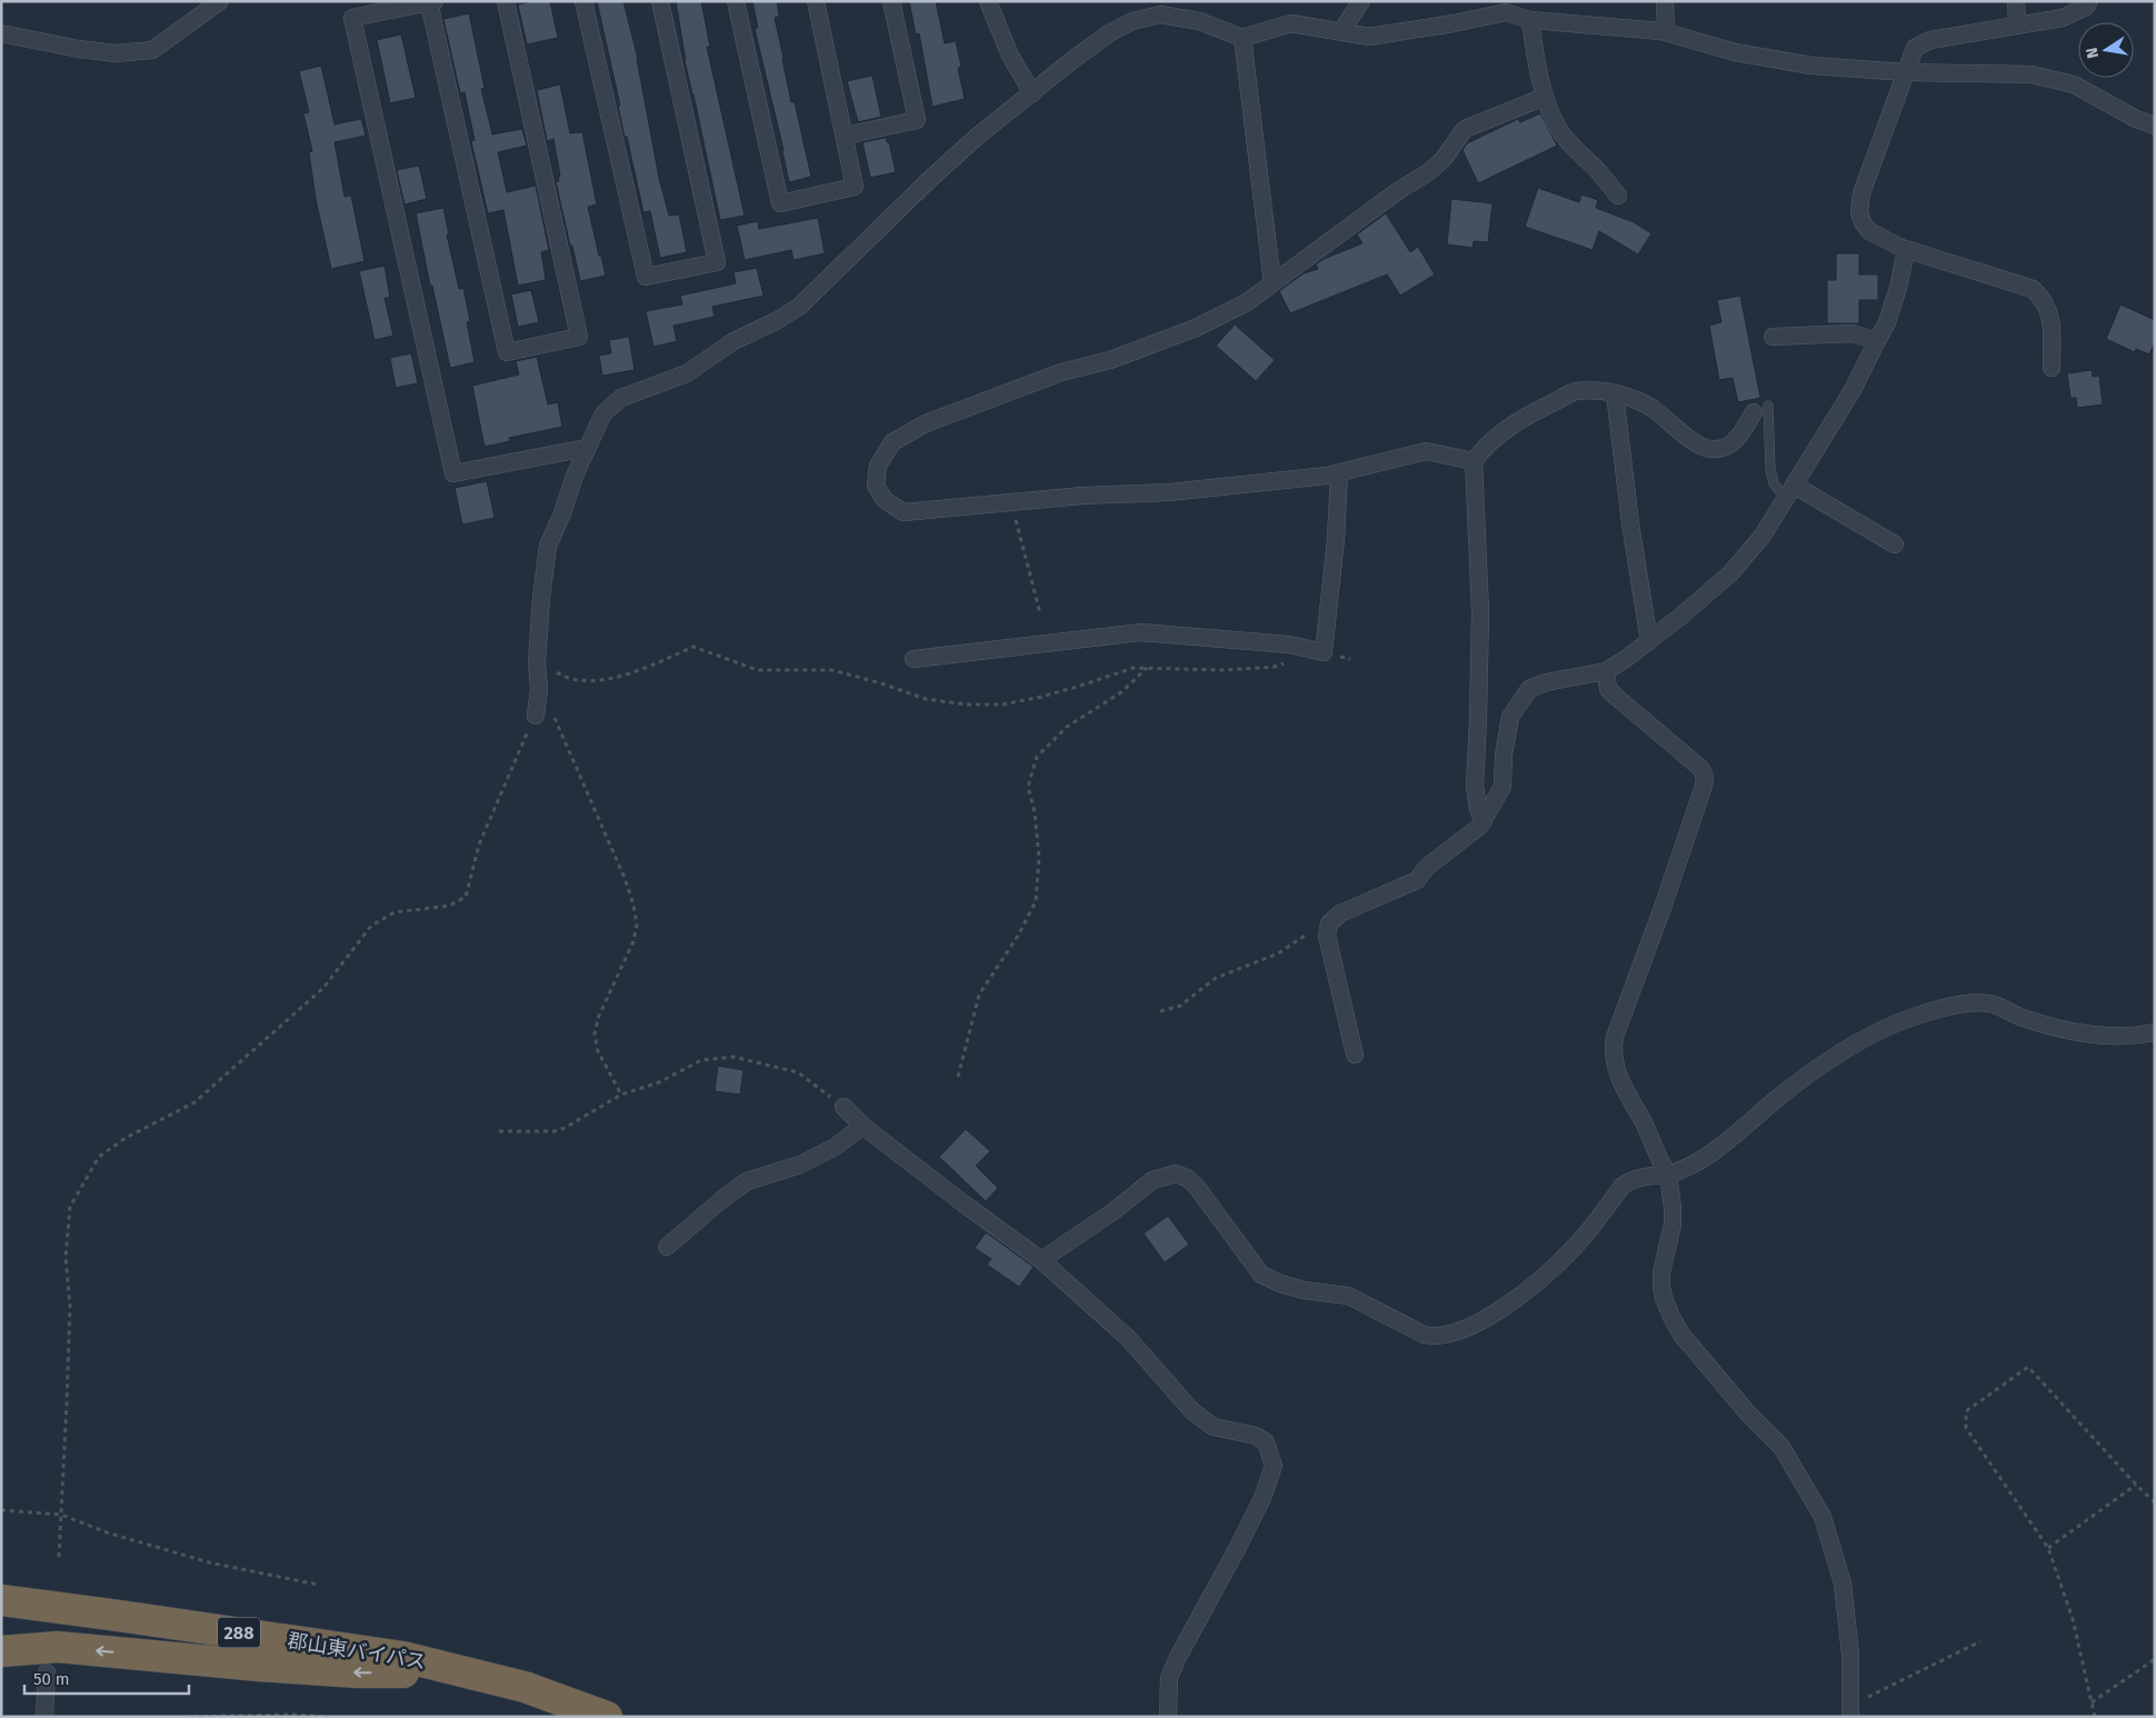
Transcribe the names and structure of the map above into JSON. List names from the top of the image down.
{
  "streets": {
    "highway": ["288", "郡山東バイパス"]
  },
  "scale_bar": "50 m",
  "north": "left"
}
